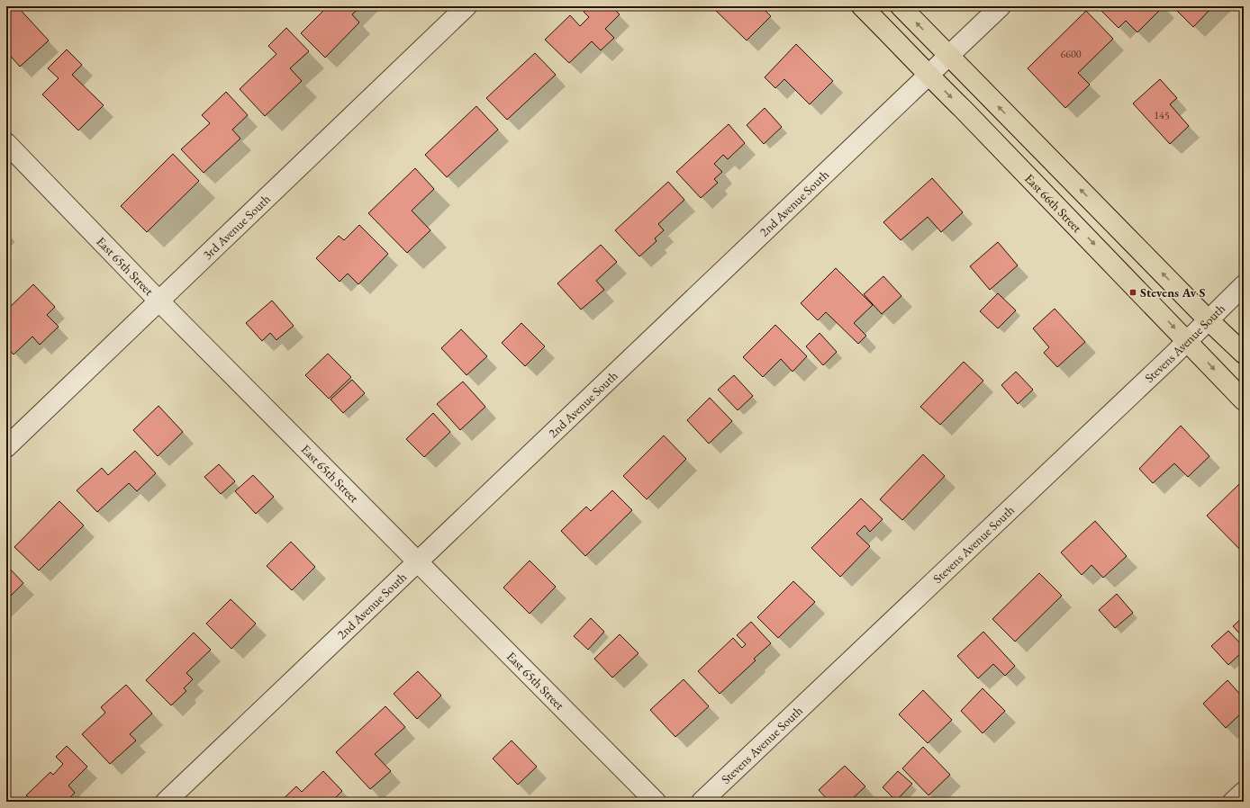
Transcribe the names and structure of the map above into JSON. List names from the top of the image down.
{
  "streets": {
    "main road": ["East 66th Street"],
    "street": [
      "2nd Avenue South",
      "3rd Avenue South",
      "East 65th Street",
      "Stevens Avenue South"
    ]
  },
  "crossings": [
    ["2nd Avenue South", "East 66th Street"],
    ["2nd Avenue South", "East 65th Street"],
    ["East 66th Street", "Stevens Avenue South"],
    ["3rd Avenue South", "East 65th Street"]
  ],
  "places": {
    "transit": ["Stevens Av S"]
  },
  "house_numbers": ["6600", "145"]
}
